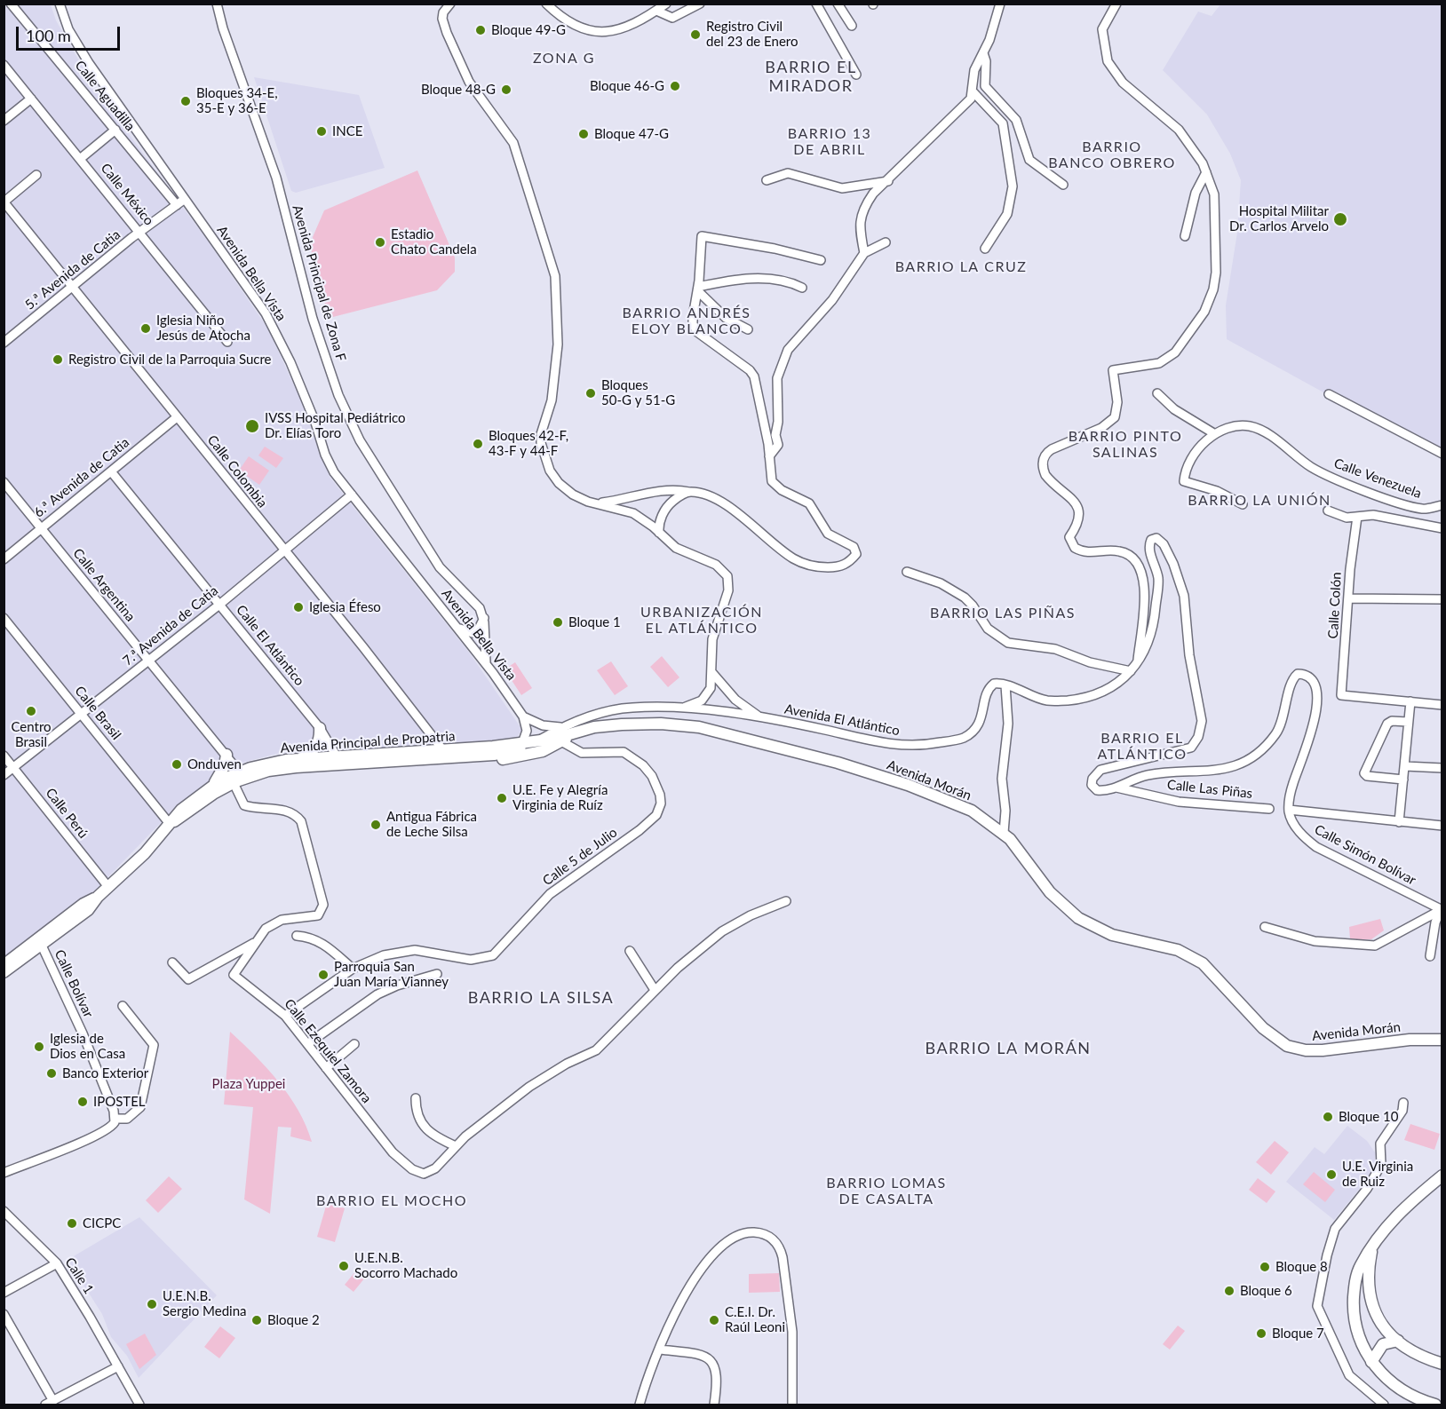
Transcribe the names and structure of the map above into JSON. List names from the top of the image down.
{
  "streets": {
    "main road": ["Avenida Principal de Propatria", "Avenida Morán"],
    "street": [
      "Calle Aguadilla",
      "Calle México",
      "5.ª Avenida de Catia",
      "Avenida Bella Vista",
      "Avenida Principal de Zona F",
      "Calle Colombia",
      "6.ª Avenida de Catia",
      "Calle Venezuela",
      "Calle Argentina",
      "Calle Colón",
      "7.ª Avenida de Catia",
      "Calle El Atlántico",
      "Calle Brasil",
      "Avenida El Atlántico",
      "Calle Las Piñas",
      "Calle Perú",
      "Calle Simón Bolívar",
      "Calle 5 de Julio",
      "Calle Bolívar",
      "Calle Ezequiel Zamora",
      "Calle 1"
    ]
  },
  "crossings": [
    ["Calle Aguadilla", "5.ª Avenida de Catia"],
    ["Calle México", "5.ª Avenida de Catia"],
    ["5.ª Avenida de Catia", "Avenida Bella Vista"],
    ["5.ª Avenida de Catia", "Calle Colombia"],
    ["Avenida Bella Vista", "7.ª Avenida de Catia"],
    ["Calle Colombia", "6.ª Avenida de Catia"],
    ["Calle Colombia", "7.ª Avenida de Catia"],
    ["Calle Colombia", "Avenida Principal de Propatria"],
    ["6.ª Avenida de Catia", "Calle Argentina"],
    ["6.ª Avenida de Catia", "Calle El Atlántico"],
    ["Calle Argentina", "7.ª Avenida de Catia"],
    ["Calle Argentina", "Avenida Principal de Propatria"],
    ["Calle Argentina", "Calle Ezequiel Zamora"],
    ["7.ª Avenida de Catia", "Calle El Atlántico"],
    ["7.ª Avenida de Catia", "Calle Brasil"],
    ["7.ª Avenida de Catia", "Calle Perú"],
    ["Calle El Atlántico", "Avenida Principal de Propatria"],
    ["Calle Brasil", "Avenida Principal de Propatria"],
    ["Avenida El Atlántico", "Avenida Morán"],
    ["Avenida Principal de Propatria", "Avenida Morán"],
    ["Avenida Principal de Propatria", "Calle Perú"],
    ["Avenida Principal de Propatria", "Calle Bolívar"],
    ["Avenida Morán", "Calle 5 de Julio"],
    ["Calle 5 de Julio", "Calle Ezequiel Zamora"]
  ],
  "districts": [
    "ZONA G",
    "BARRIO EL MIRADOR",
    "BARRIO 13 DE ABRIL",
    "BARRIO BANCO OBRERO",
    "BARRIO LA CRUZ",
    "BARRIO ANDRÉS ELOY BLANCO",
    "BARRIO PINTO SALINAS",
    "BARRIO LA UNIÓN",
    "URBANIZACIÓN EL ATLÁNTICO",
    "BARRIO LAS PIÑAS",
    "BARRIO EL ATLÁNTICO",
    "BARRIO LA SILSA",
    "BARRIO LA MORÁN",
    "BARRIO LOMAS DE CASALTA",
    "BARRIO EL MOCHO"
  ],
  "parks": ["Plaza Yuppei"],
  "places": [
    "Bloque 49-G",
    "Registro Civil del 23 de Enero",
    "Bloque 46-G",
    "Bloque 48-G",
    "Bloques 34-E, 35-E y 36-E",
    "INCE",
    "Bloque 47-G",
    "Hospital Militar Dr. Carlos Arvelo",
    "Estadio Chato Candela",
    "Iglesia Niño Jesús de Atocha",
    "Registro Civil de la Parroquia Sucre",
    "Bloques 50-G y 51-G",
    "IVSS Hospital Pediátrico Dr. Elías Toro",
    "Bloques 42-F, 43-F y 44-F",
    "Iglesia Éfeso",
    "Bloque 1",
    "Centro Brasil",
    "Onduven",
    "U.E. Fe y Alegría Virginia de Ruíz",
    "Antigua Fábrica de Leche Silsa",
    "Parroquia San Juan María Vianney",
    "Iglesia de Dios en Casa",
    "Banco Exterior",
    "IPOSTEL",
    "Bloque 10",
    "U.E. Virginia de Ruiz",
    "CICPC",
    "U.E.N.B. Socorro Machado",
    "Bloque 8",
    "Bloque 6",
    "U.E.N.B. Sergio Medina",
    "Bloque 2",
    "C.E.I. Dr. Raúl Leoni",
    "Bloque 7"
  ],
  "scale_bar": "100 m"
}
